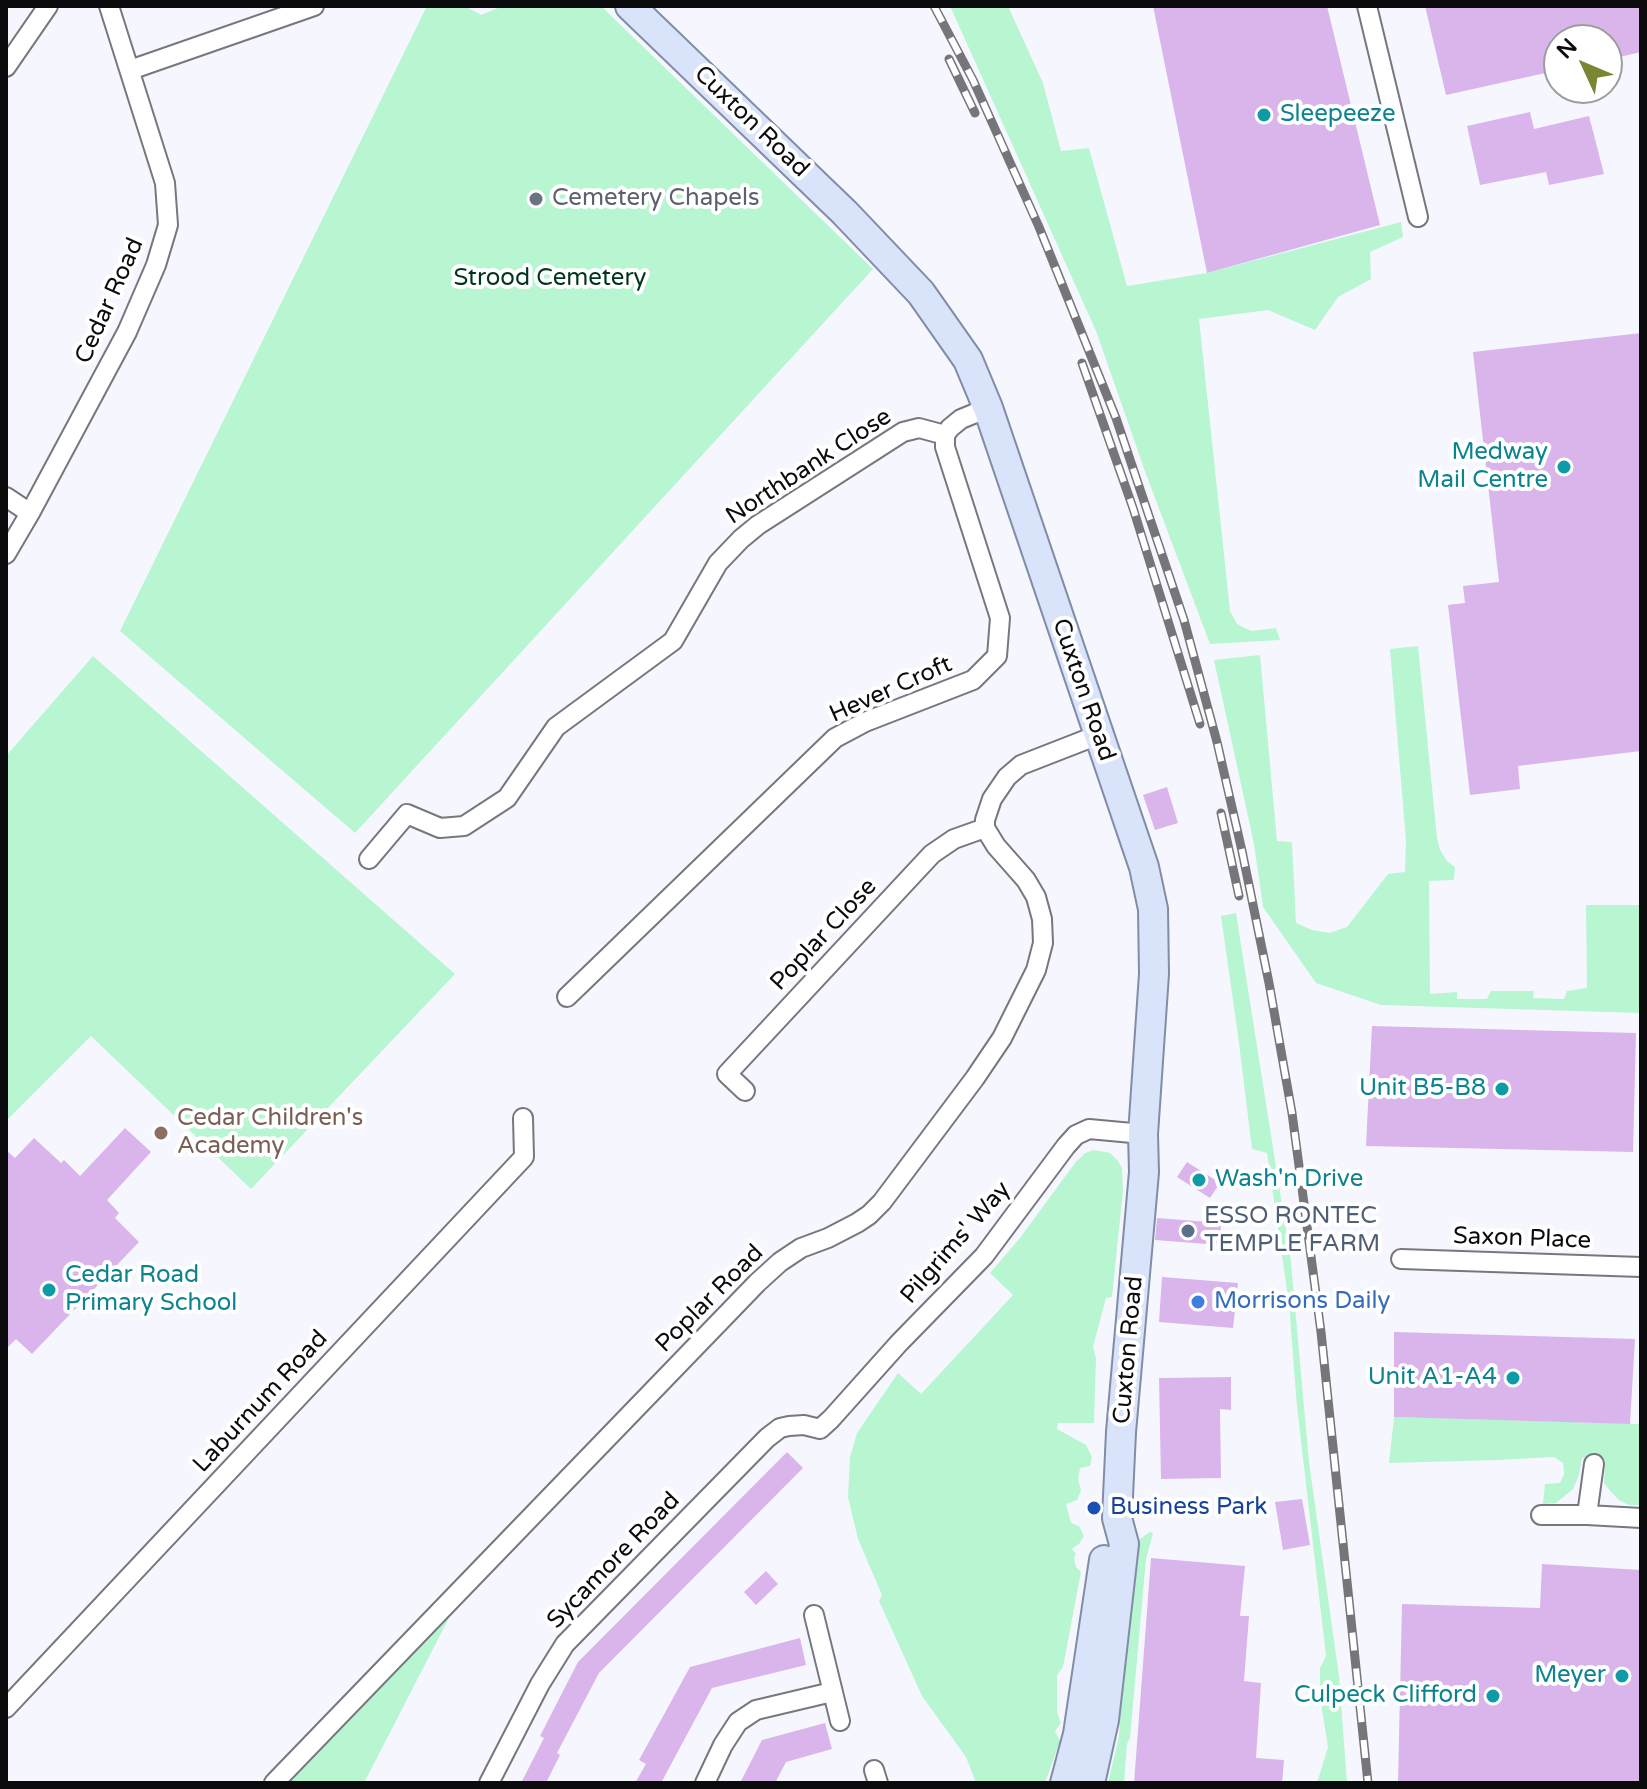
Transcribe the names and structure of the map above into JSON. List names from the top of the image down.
{
  "streets": {
    "main road": ["Cuxton Road"],
    "street": [
      "Cedar Road",
      "Northbank Close",
      "Hever Croft",
      "Poplar Close",
      "Saxon Place",
      "Pilgrims' Way",
      "Poplar Road",
      "Laburnum Road",
      "Sycamore Road"
    ]
  },
  "crossings": [
    ["Cuxton Road", "Pilgrims' Way"],
    ["Northbank Close", "Hever Croft"],
    ["Poplar Close", "Poplar Road"],
    ["Pilgrims' Way", "Sycamore Road"]
  ],
  "parks": ["Strood Cemetery"],
  "places": [
    "Sleepeeze",
    "Cemetery Chapels",
    "Medway Mail Centre",
    "Unit B5-B8",
    "Cedar Children's Academy",
    "Wash'n Drive",
    "ESSO RONTEC TEMPLE FARM",
    "Cedar Road Primary School",
    "Morrisons Daily",
    "Unit A1-A4",
    "Business Park",
    "Meyer",
    "Culpeck Clifford"
  ],
  "north": "top left"
}
